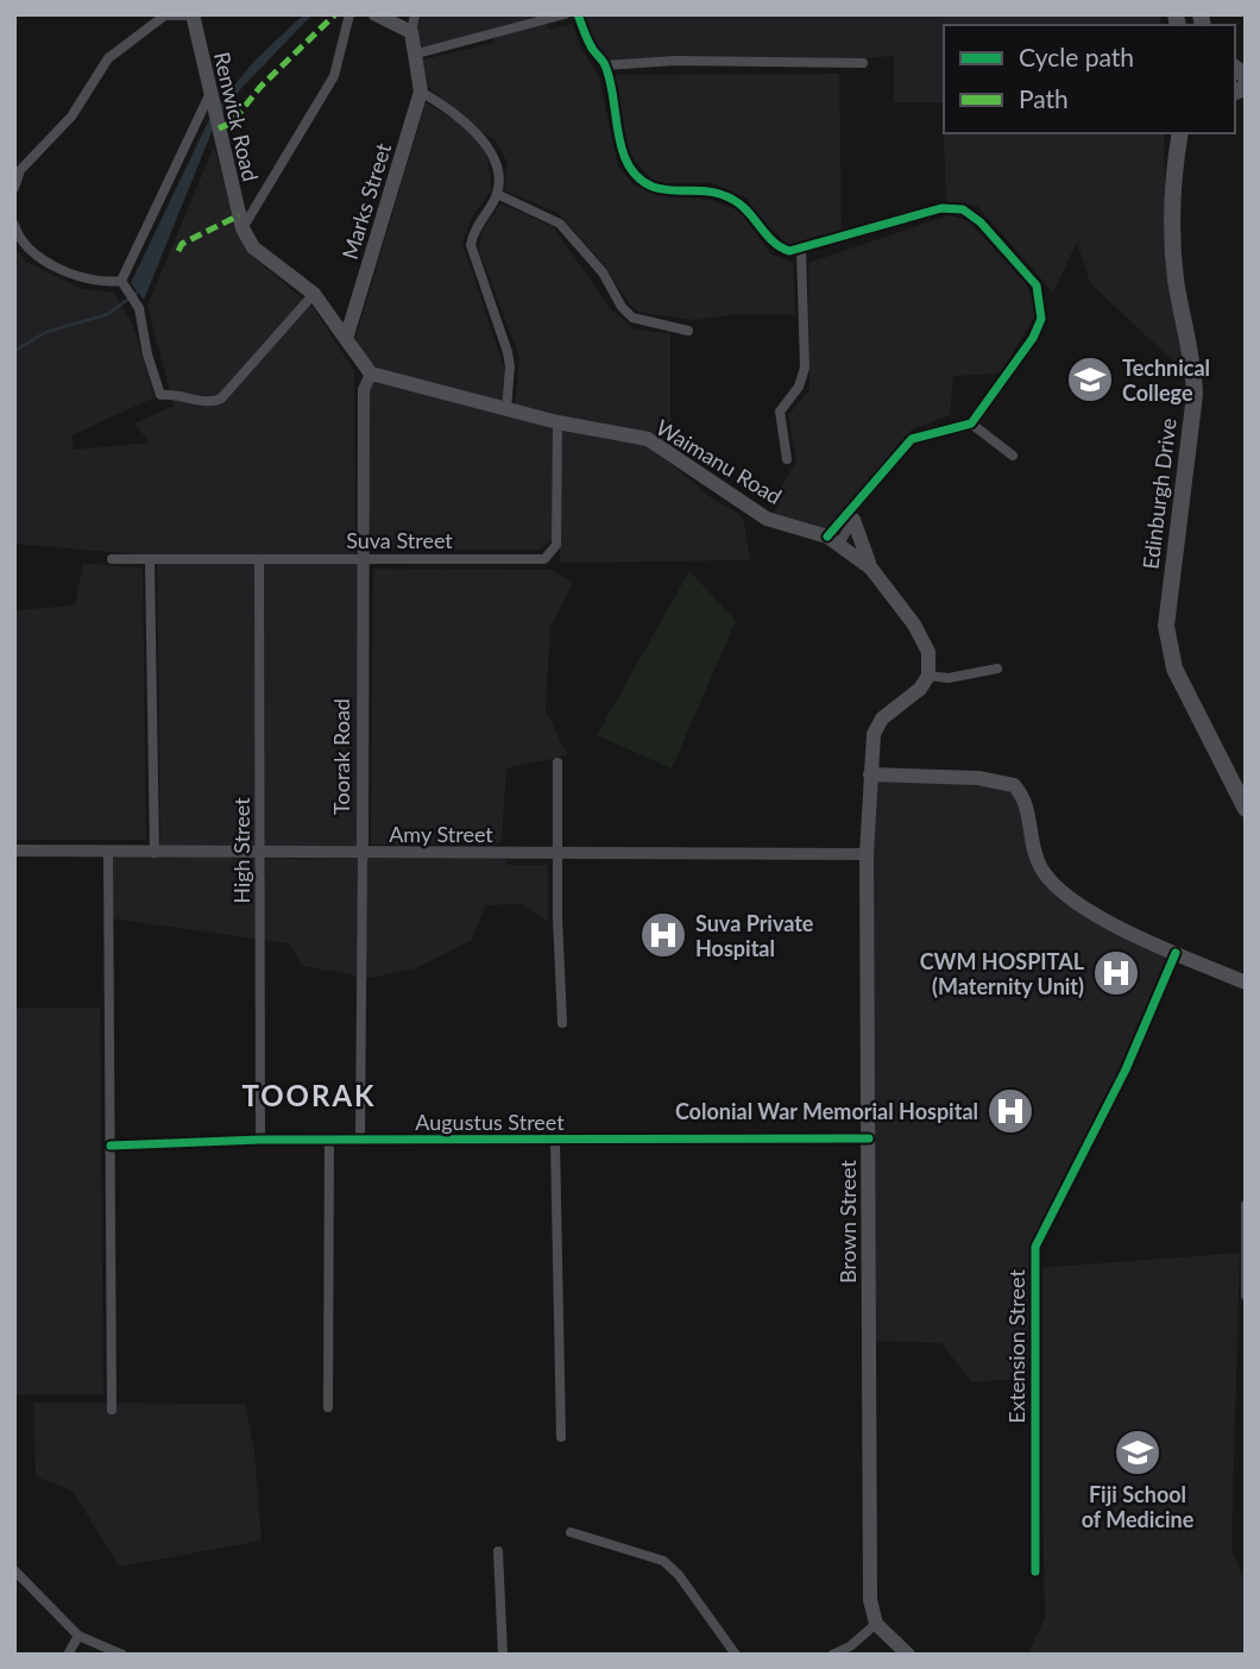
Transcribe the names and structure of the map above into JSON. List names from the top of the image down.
{
  "streets": {
    "highway": ["Edinburgh Drive"],
    "main road": [
      "Renwick Road",
      "Marks Street",
      "Waimanu Road",
      "Toorak Road",
      "Amy Street",
      "Brown Street"
    ],
    "street": [
      "Suva Street",
      "High Street",
      "Augustus Street",
      "Extension Street"
    ]
  },
  "crossings": [
    ["Waimanu Road", "Suva Street"],
    ["Waimanu Road", "Toorak Road"],
    ["Suva Street", "Toorak Road"],
    ["Suva Street", "High Street"],
    ["Toorak Road", "Amy Street"],
    ["Toorak Road", "Augustus Street"],
    ["Amy Street", "High Street"],
    ["Amy Street", "Brown Street"],
    ["High Street", "Augustus Street"],
    ["Augustus Street", "Brown Street"]
  ],
  "districts": ["TOORAK"],
  "places": {
    "school or university": ["Technical College", "Fiji School of Medicine"],
    "hospital": ["Suva Private Hospital", "CWM HOSPITAL (Maternity Unit)", "Colonial War Memorial Hospital"]
  },
  "legend": ["Cycle path", "Path"]
}
